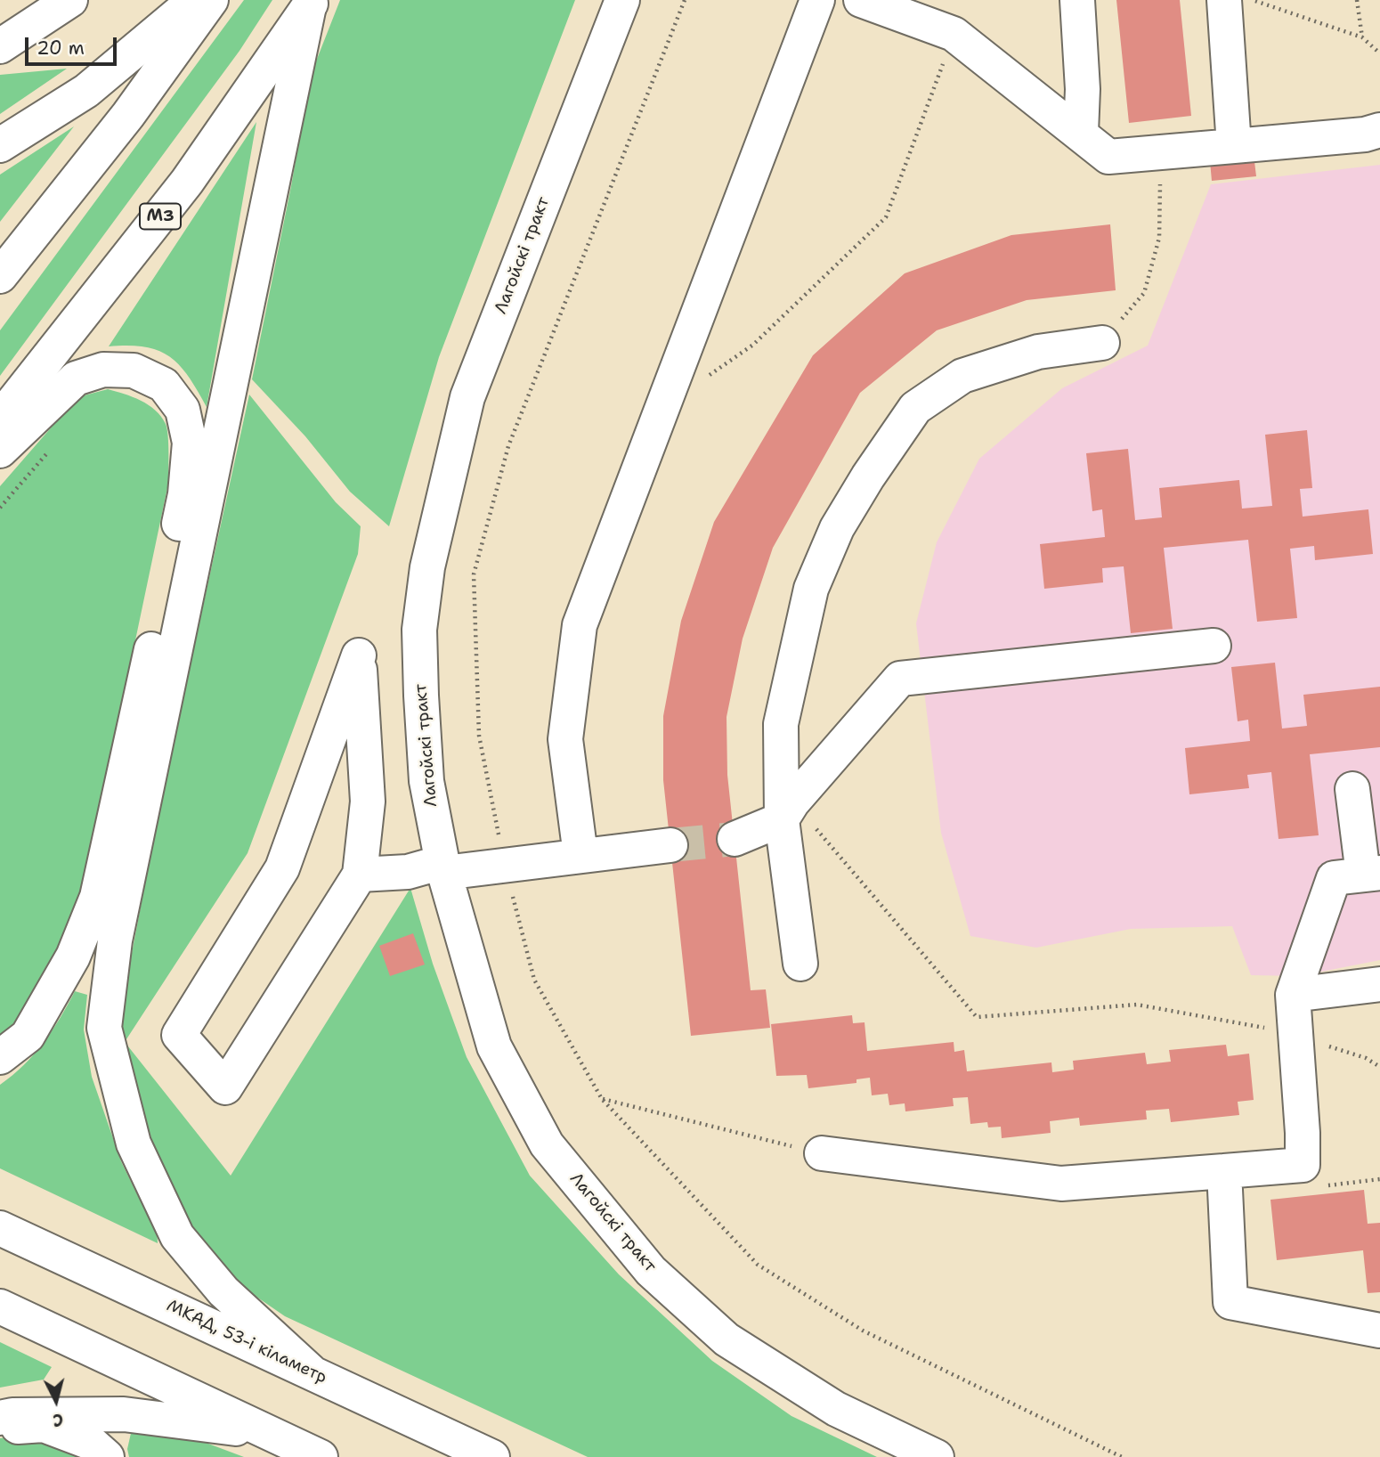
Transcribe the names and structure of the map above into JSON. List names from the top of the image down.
{
  "streets": {
    "main road": ["М3", "Лагойскі тракт", "МКАД, 53-і кіламетр"]
  },
  "scale_bar": "20 m",
  "north": "bottom"
}
